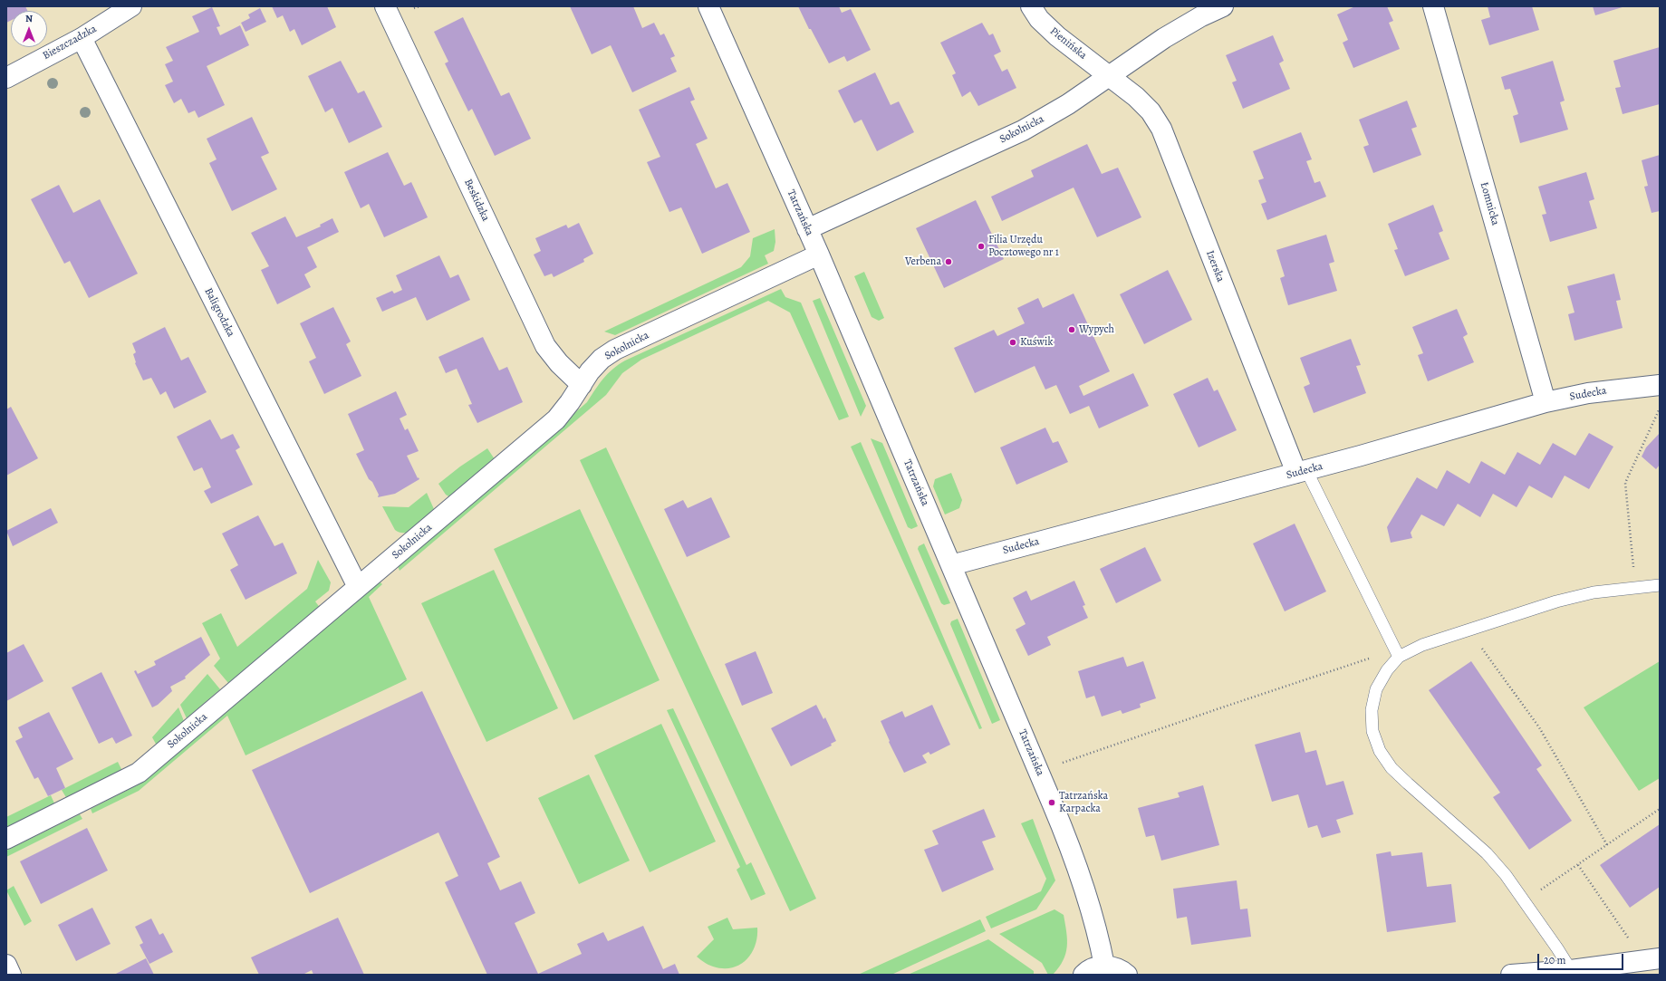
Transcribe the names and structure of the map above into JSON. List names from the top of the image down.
{
  "streets": {
    "street": [
      "Bieszczadzka",
      "Pienińska",
      "Sokolnicka",
      "Beskidzka",
      "Łomnicka",
      "Tatrzańska",
      "Izerska",
      "Baligrodzka",
      "Sudecka"
    ]
  },
  "crossings": [
    ["Bieszczadzka", "Baligrodzka"],
    ["Pienińska", "Sokolnicka"],
    ["Pienińska", "Izerska"],
    ["Sokolnicka", "Beskidzka"],
    ["Sokolnicka", "Tatrzańska"],
    ["Sokolnicka", "Izerska"],
    ["Sokolnicka", "Baligrodzka"],
    ["Łomnicka", "Sudecka"],
    ["Tatrzańska", "Sudecka"],
    ["Izerska", "Sudecka"]
  ],
  "places": [
    "Filia Urzędu Pocztowego nr 1",
    "Verbena",
    "Wypych",
    "Kuświk",
    "Tatrzańska Karpacka"
  ],
  "scale_bar": "20 m",
  "north": "top"
}
